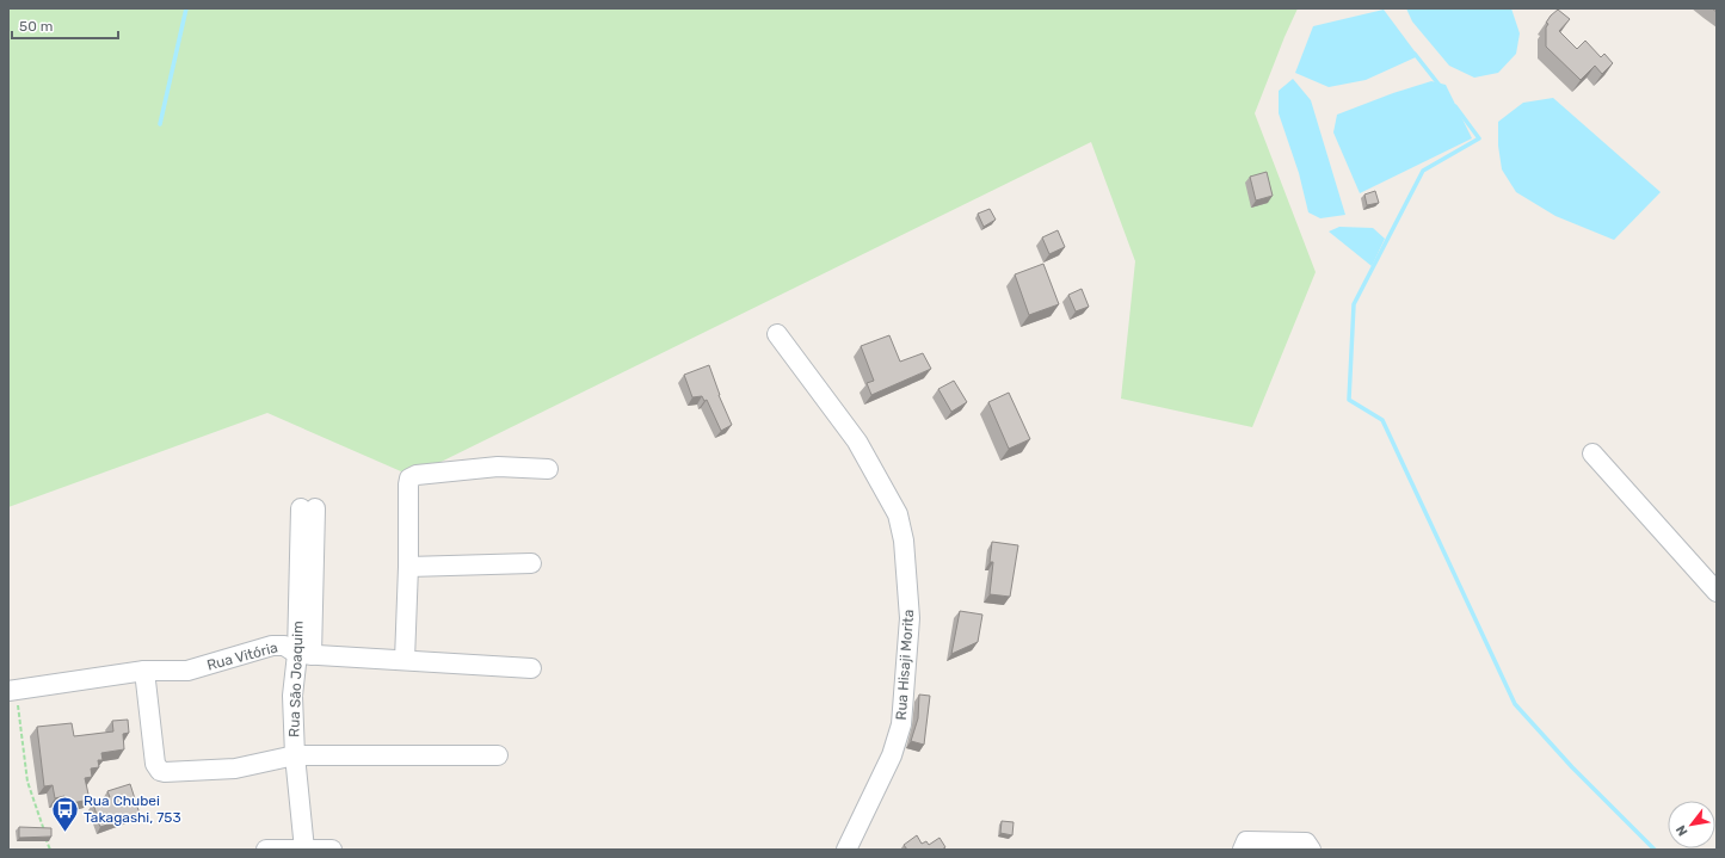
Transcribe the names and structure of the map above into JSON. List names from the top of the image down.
{
  "streets": {
    "street": ["Rua Vitória", "Rua Hisaji Morita", "Rua São Joaquim"]
  },
  "crossings": [
    ["Rua Vitória", "Rua São Joaquim"]
  ],
  "places": {
    "bus stop": ["Rua Chubei Takagashi, 753"]
  },
  "scale_bar": "50 m",
  "north": "bottom left"
}
